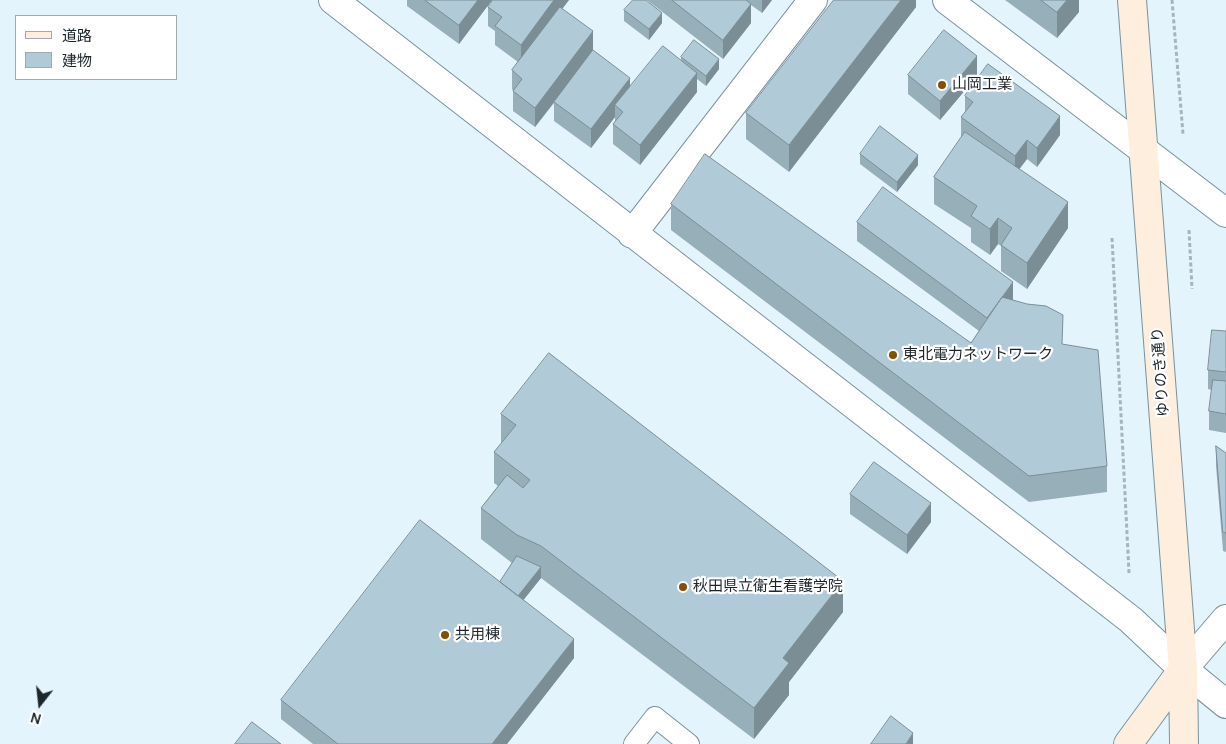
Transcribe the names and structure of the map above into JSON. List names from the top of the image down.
{
  "streets": {
    "street": ["ゆりのき通り"]
  },
  "places": [
    "山岡工業",
    "東北電力ネットワーク",
    "秋田県立衛生看護学院",
    "共用棟"
  ],
  "legend": ["道路", "建物"],
  "north": "bottom"
}
